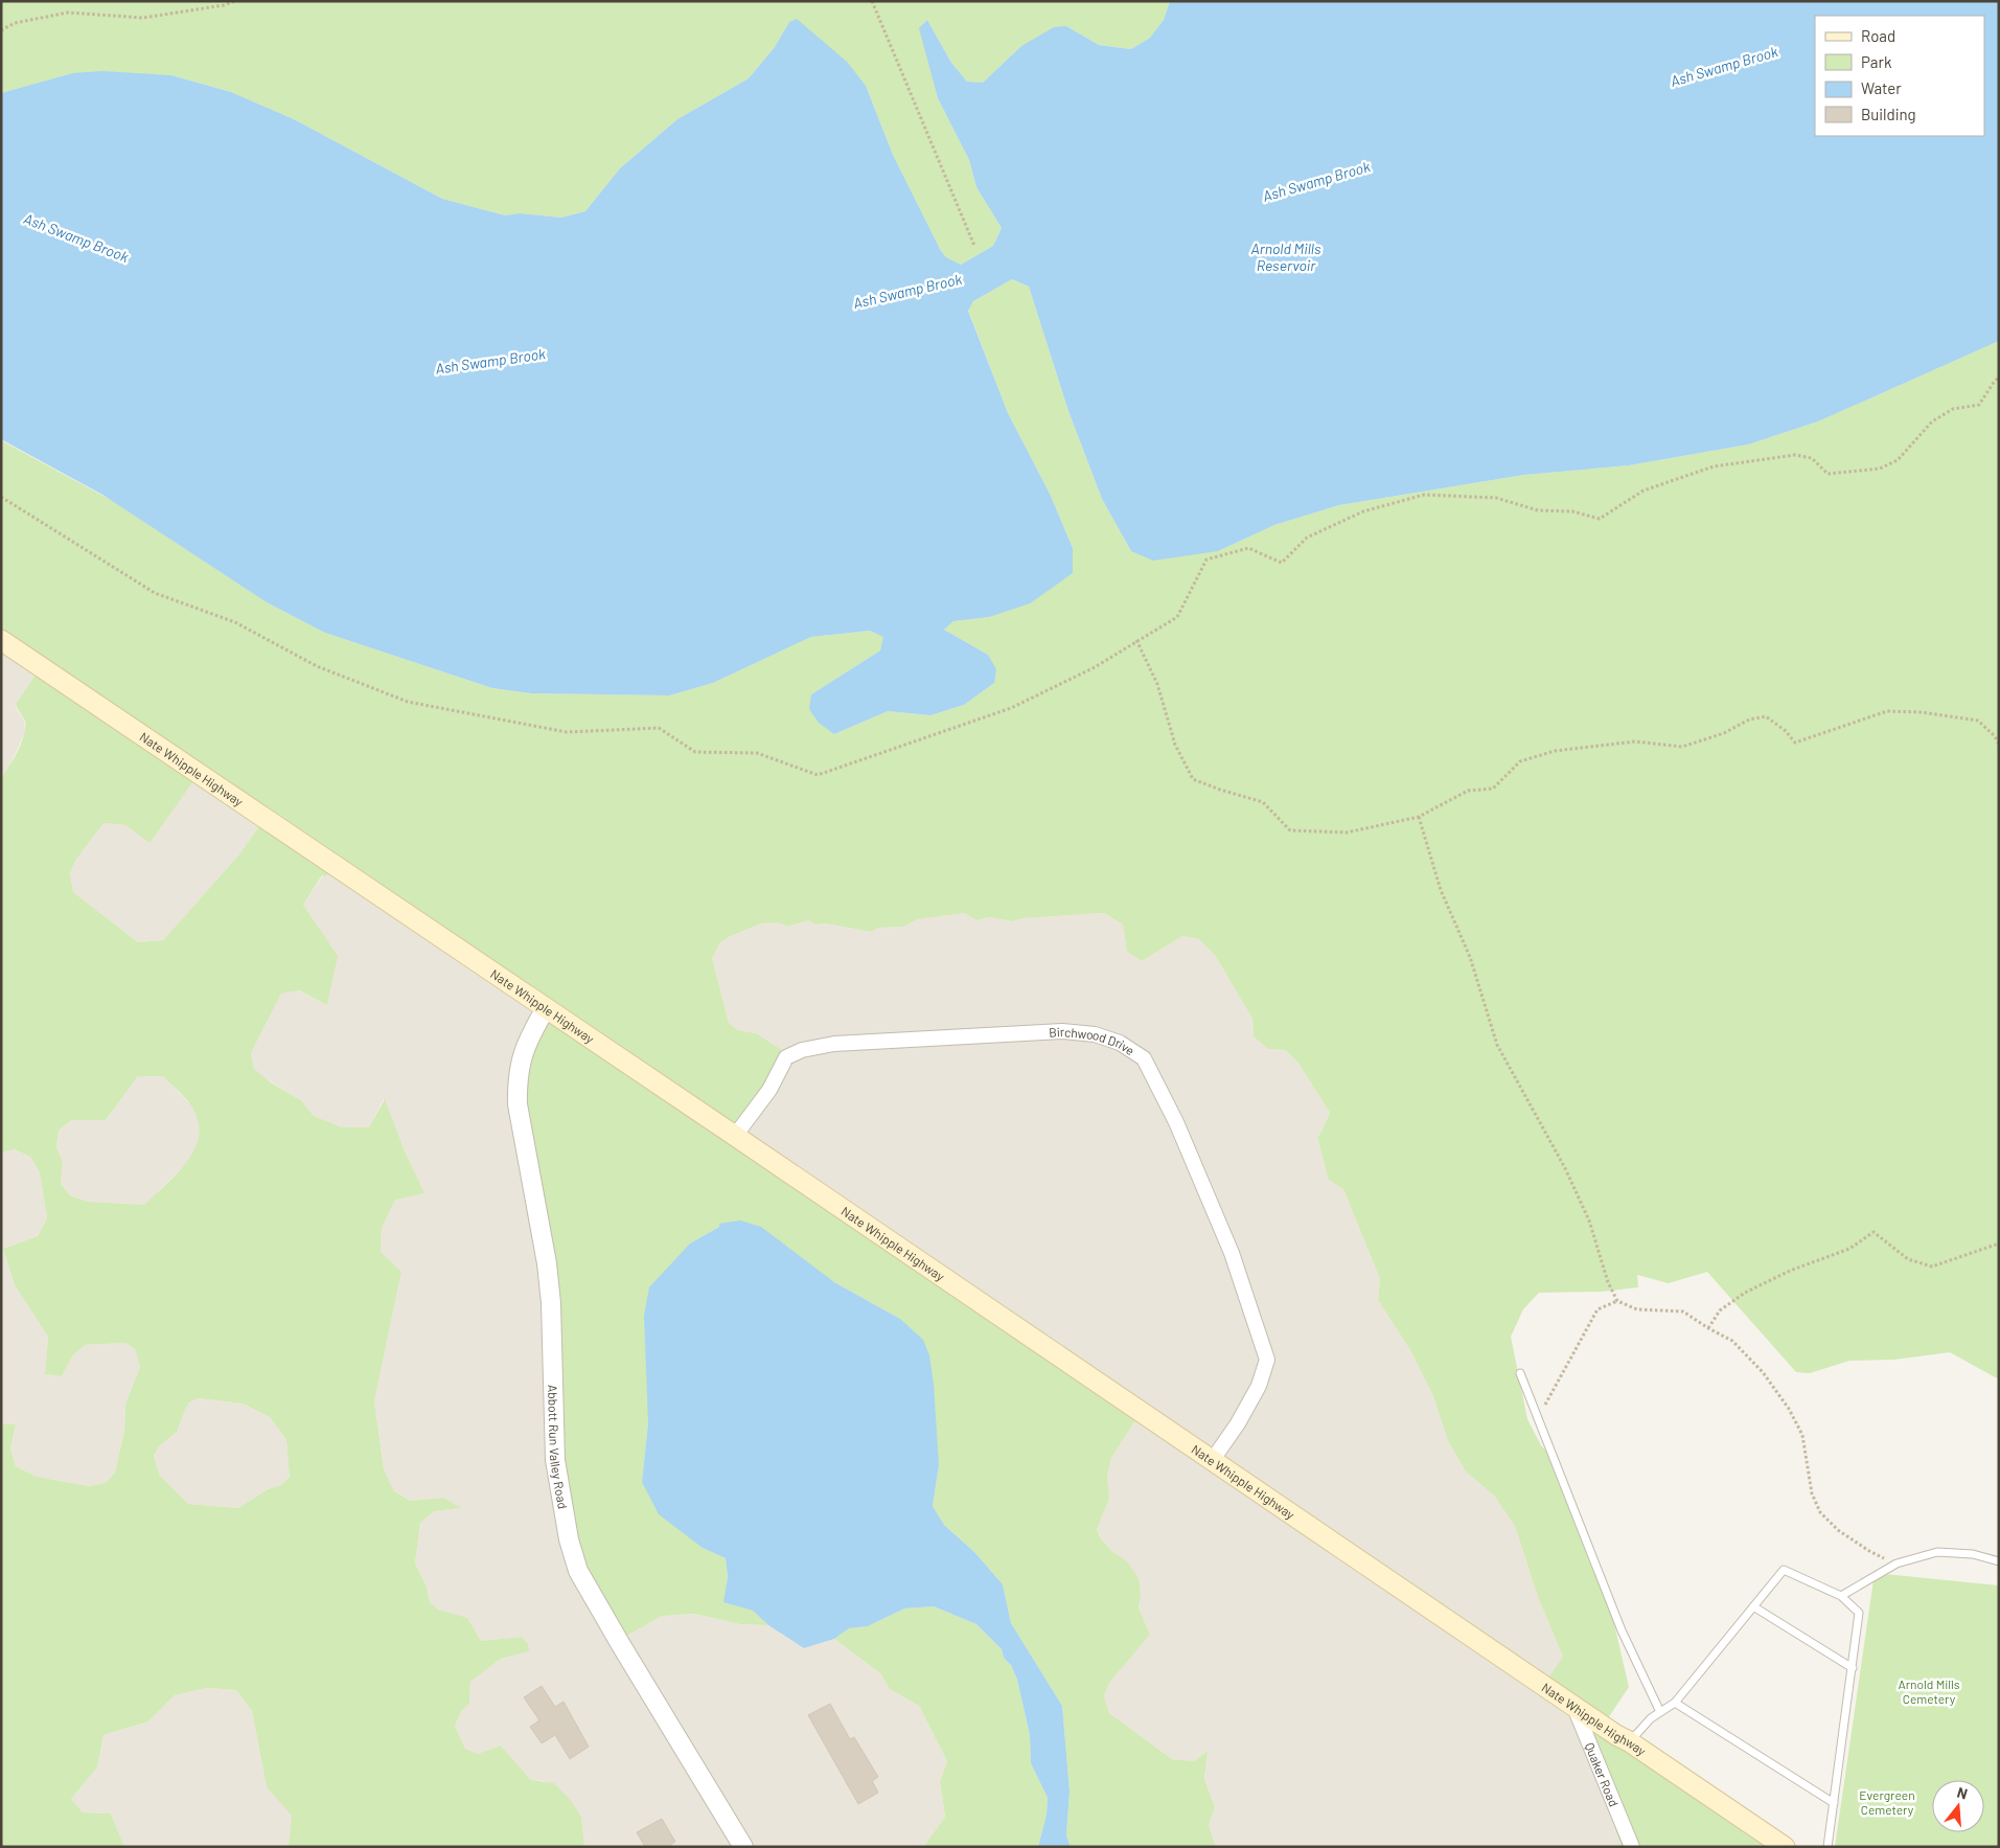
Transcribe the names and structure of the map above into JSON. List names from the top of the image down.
{
  "streets": {
    "main road": ["Nate Whipple Highway"],
    "street": ["Birchwood Drive", "Abbott Run Valley Road", "Quaker Road"]
  },
  "crossings": [
    ["Nate Whipple Highway", "Birchwood Drive"],
    ["Nate Whipple Highway", "Abbott Run Valley Road"],
    ["Nate Whipple Highway", "Quaker Road"]
  ],
  "water": ["Ash Swamp Brook", "Arnold Mills Reservoir"],
  "parks": ["Arnold Mills Cemetery", "Evergreen Cemetery"],
  "legend": [
    "Road",
    "Park",
    "Water",
    "Building"
  ],
  "north": "top"
}
